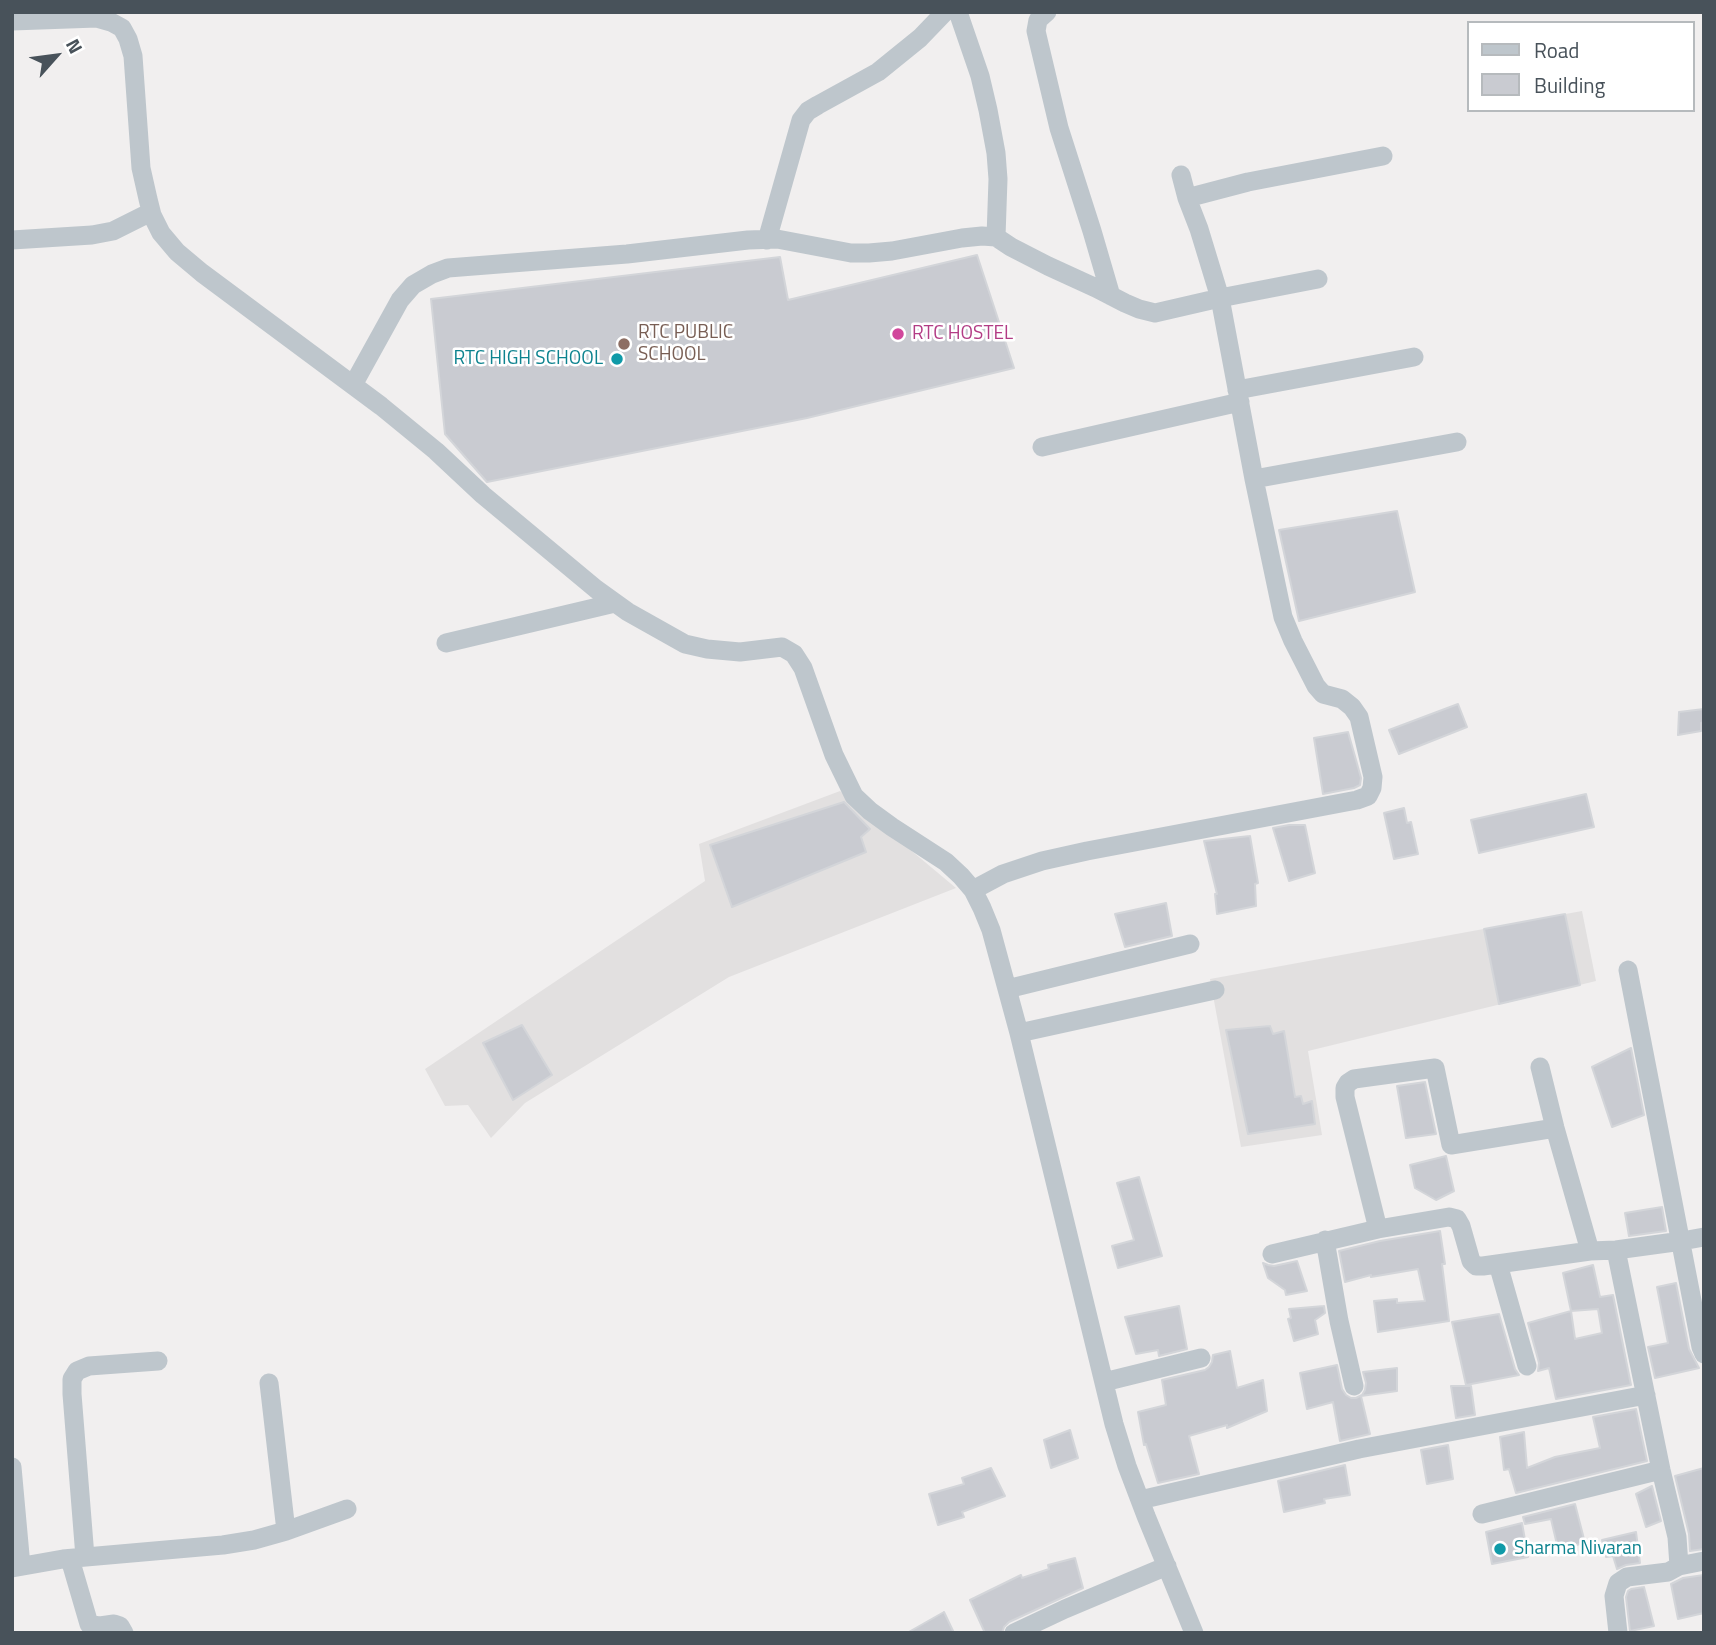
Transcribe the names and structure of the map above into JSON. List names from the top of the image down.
{
  "places": [
    "RTC HOSTEL",
    "RTC PUBLIC SCHOOL",
    "RTC HIGH SCHOOL",
    "Sharma Nivaran"
  ],
  "legend": ["Road", "Building"],
  "north": "top right"
}
